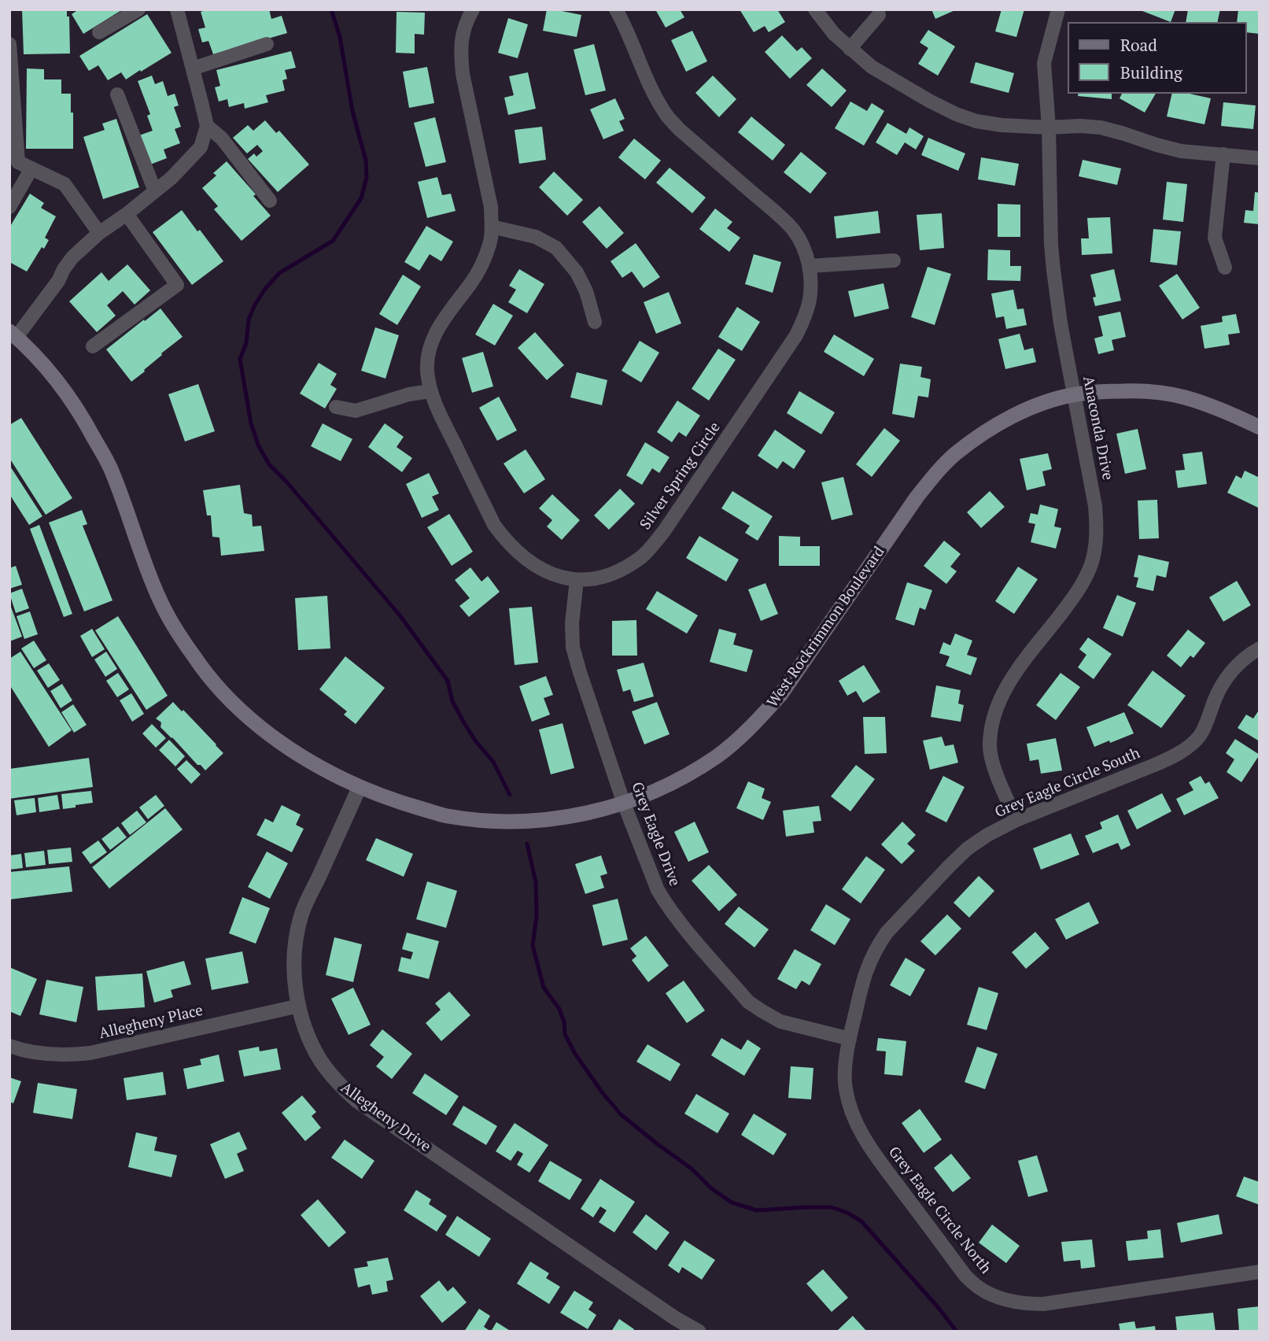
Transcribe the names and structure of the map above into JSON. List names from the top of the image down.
{
  "streets": {
    "main road": ["West Rockrimmon Boulevard"],
    "street": [
      "Anaconda Drive",
      "Silver Spring Circle",
      "Grey Eagle Circle South",
      "Grey Eagle Drive",
      "Allegheny Place",
      "Allegheny Drive",
      "Grey Eagle Circle North"
    ]
  },
  "crossings": [
    ["Anaconda Drive", "West Rockrimmon Boulevard"],
    ["Anaconda Drive", "Grey Eagle Circle South"],
    ["Silver Spring Circle", "Grey Eagle Drive"],
    ["West Rockrimmon Boulevard", "Grey Eagle Drive"],
    ["West Rockrimmon Boulevard", "Allegheny Drive"],
    ["Grey Eagle Circle South", "Grey Eagle Drive"],
    ["Grey Eagle Circle South", "Grey Eagle Circle North"],
    ["Grey Eagle Drive", "Grey Eagle Circle North"],
    ["Allegheny Place", "Allegheny Drive"]
  ],
  "legend": ["Road", "Building"]
}
